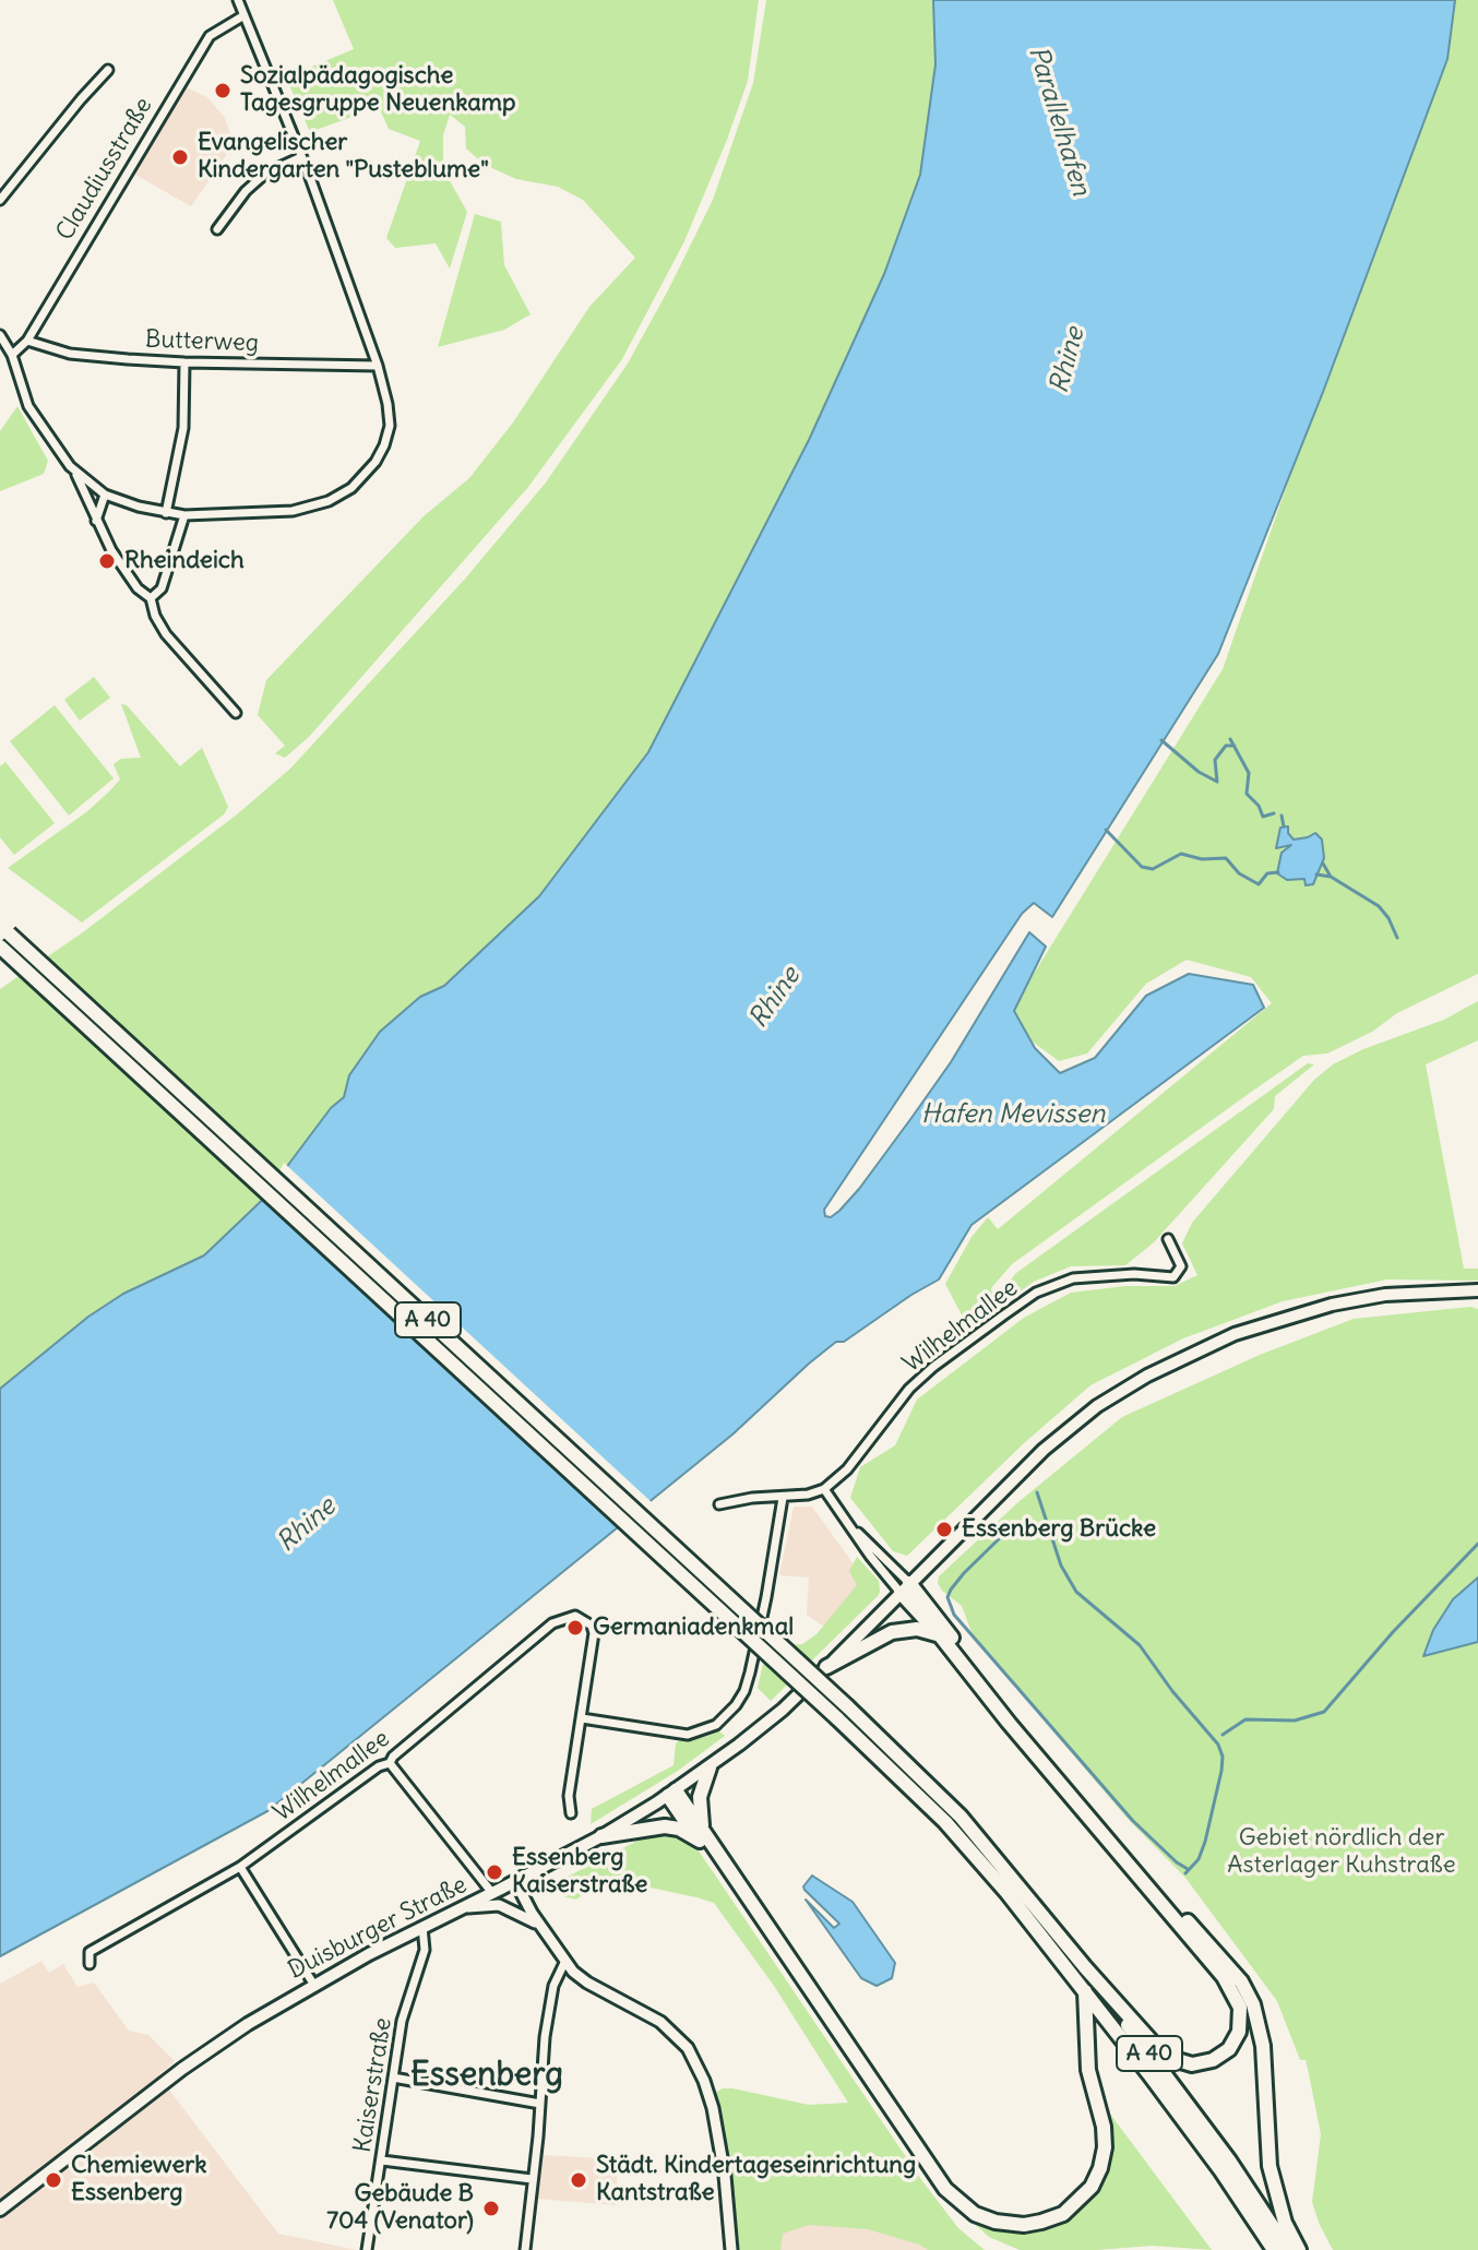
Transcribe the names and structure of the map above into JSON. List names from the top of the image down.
{
  "streets": {
    "highway": ["A 40"],
    "main road": ["Duisburger Straße"],
    "street": [
      "Claudiusstraße",
      "Butterweg",
      "Wilhelmallee",
      "Kaiserstraße"
    ]
  },
  "crossings": [
    ["Claudiusstraße", "Butterweg"],
    ["Duisburger Straße", "Kaiserstraße"]
  ],
  "districts": ["Essenberg"],
  "water": ["Parallelhafen", "Rhine", "Hafen Mevissen"],
  "parks": ["Gebiet nördlich der Asterlager Kuhstraße"],
  "places": [
    "Sozialpädagogische Tagesgruppe Neuenkamp",
    "Evangelischer Kindergarten \"Pusteblume\"",
    "Rheindeich",
    "Essenberg Brücke",
    "Germaniadenkmal",
    "Essenberg Kaiserstraße",
    "Chemiewerk Essenberg",
    "Städt. Kindertageseinrichtung Kantstraße",
    "Gebäude B 704 (Venator)"
  ]
}
